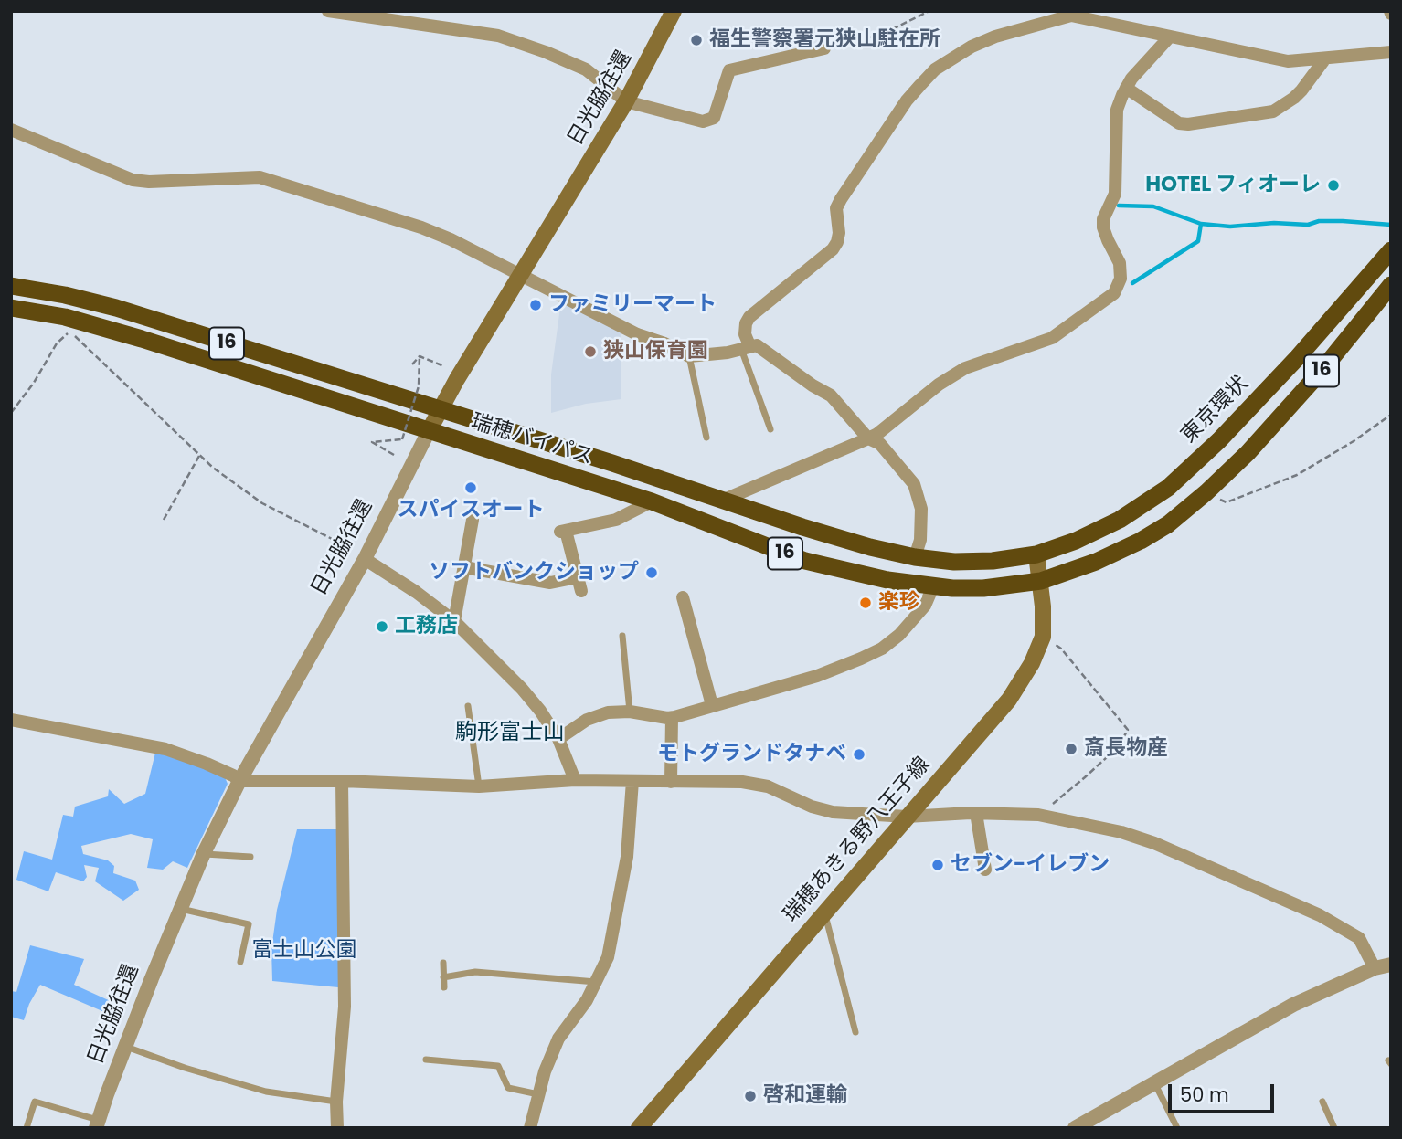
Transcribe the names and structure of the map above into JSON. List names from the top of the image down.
{
  "streets": {
    "highway": ["16", "東京環状", "瑞穂バイパス"],
    "main road": ["日光脇往還", "瑞穂あきる野八王子線"]
  },
  "crossings": [
    ["日光脇往還", "瑞穂バイパス"],
    ["16", "瑞穂バイパス"],
    ["16", "瑞穂あきる野八王子線"],
    ["東京環状", "瑞穂バイパス"],
    ["東京環状", "瑞穂あきる野八王子線"],
    ["瑞穂バイパス", "瑞穂あきる野八王子線"]
  ],
  "districts": ["駒形富士山"],
  "parks": ["富士山公園"],
  "places": [
    "福生警察署元狭山駐在所",
    "HOTEL フィオーレ",
    "ファミリーマート",
    "狭山保育園",
    "スパイスオート",
    "ソフトバンクショップ",
    "楽珍",
    "工務店",
    "斎長物産",
    "モトグランドタナベ",
    "セブン-イレブン",
    "啓和運輸"
  ],
  "scale_bar": "50 m"
}
